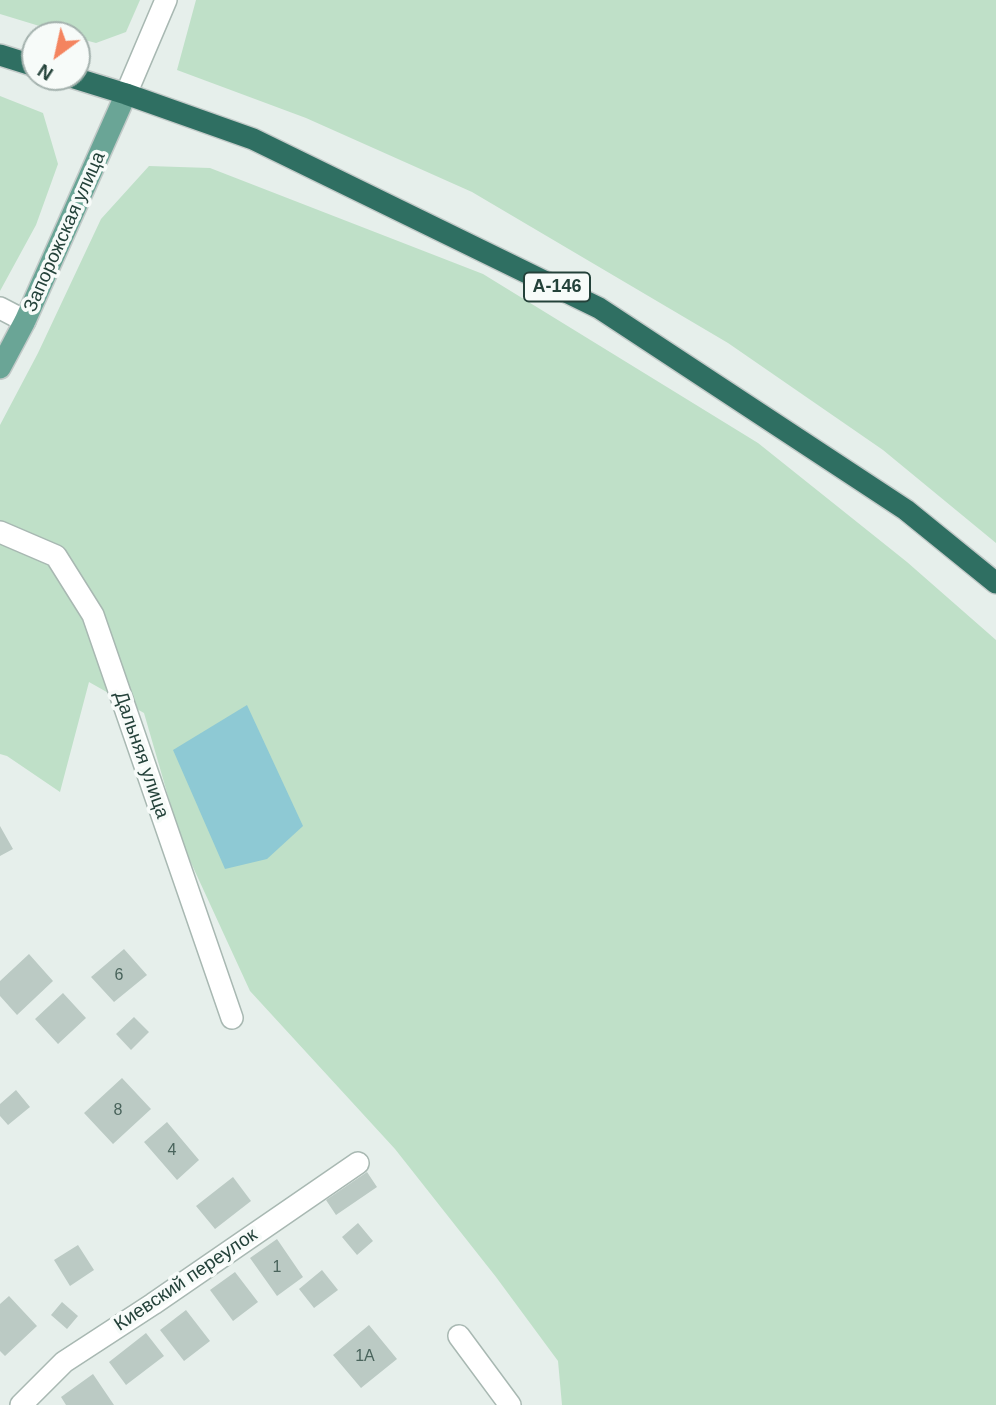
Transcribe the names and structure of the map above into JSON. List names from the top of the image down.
{
  "streets": {
    "highway": ["А-146"],
    "main road": ["Запорожская улица"],
    "street": ["Дальняя улица", "Киевский переулок"]
  },
  "crossings": [
    ["Запорожская улица", "А-146"]
  ],
  "house_numbers": [
    "6",
    "8",
    "4",
    "1",
    "1А"
  ],
  "north": "bottom left"
}
